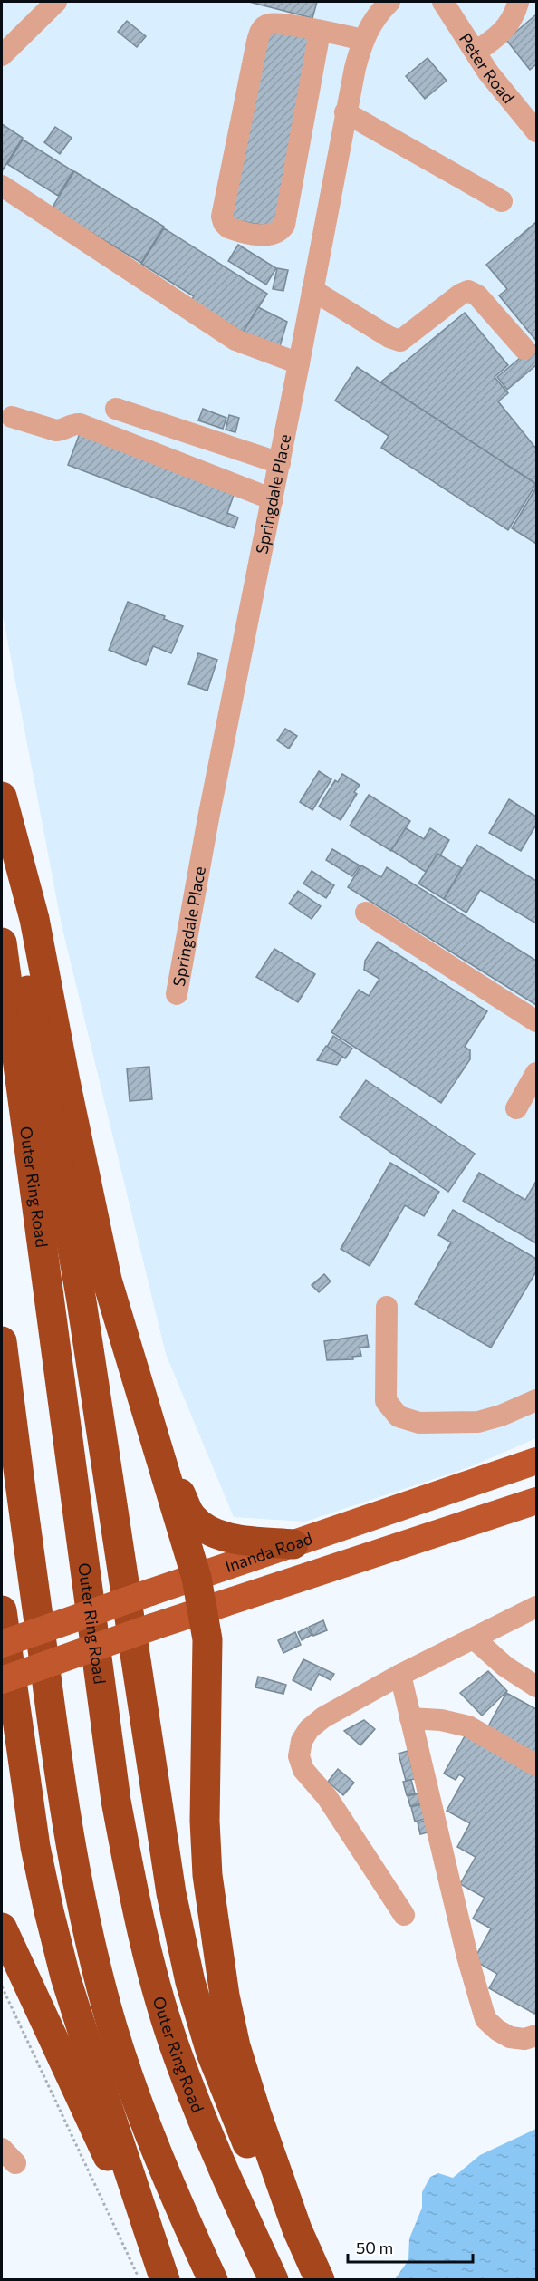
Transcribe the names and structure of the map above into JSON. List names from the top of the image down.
{
  "streets": {
    "highway": ["Outer Ring Road"],
    "main road": ["Inanda Road"],
    "street": ["Peter Road", "Springdale Place"]
  },
  "scale_bar": "50 m"
}
